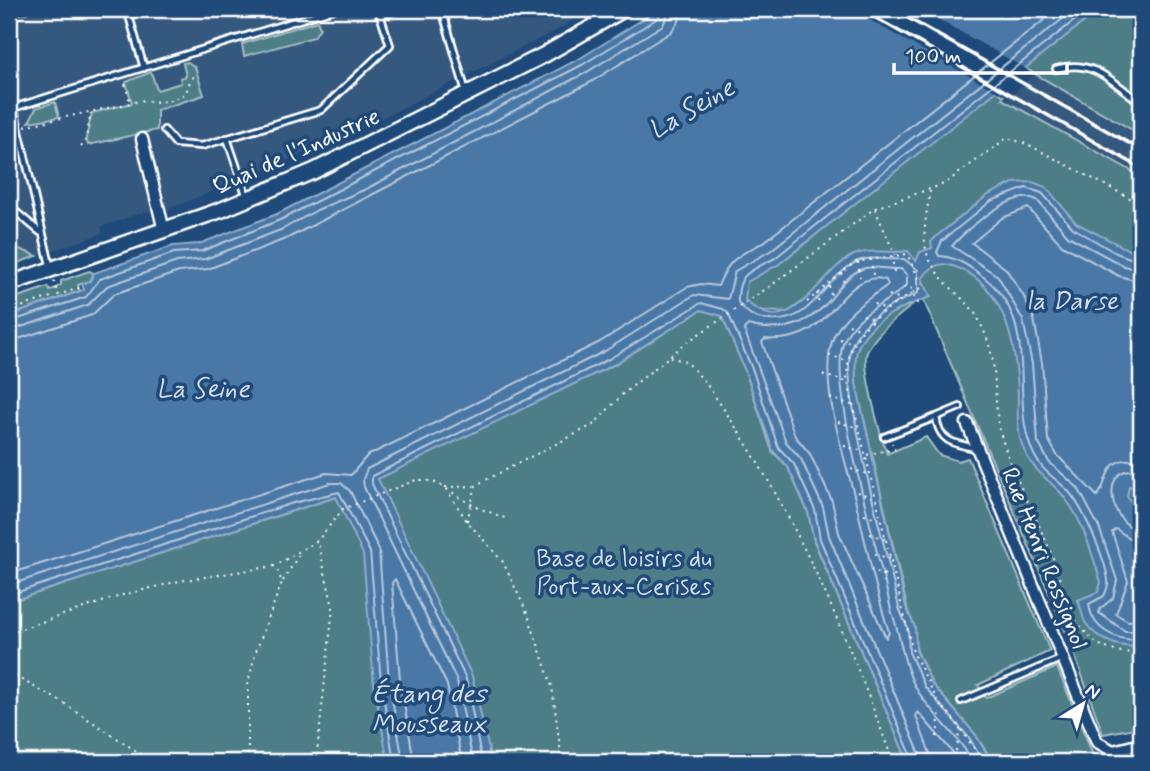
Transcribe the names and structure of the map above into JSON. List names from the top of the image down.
{
  "streets": {
    "main road": ["Quai de l'Industrie"],
    "street": ["Rue Henri Rossignol"]
  },
  "water": ["La Seine", "la Darse", "Étang des Mousseaux"],
  "parks": ["Base de loisirs du Port-aux-Cerises"],
  "scale_bar": "100 m",
  "north": "top right"
}
